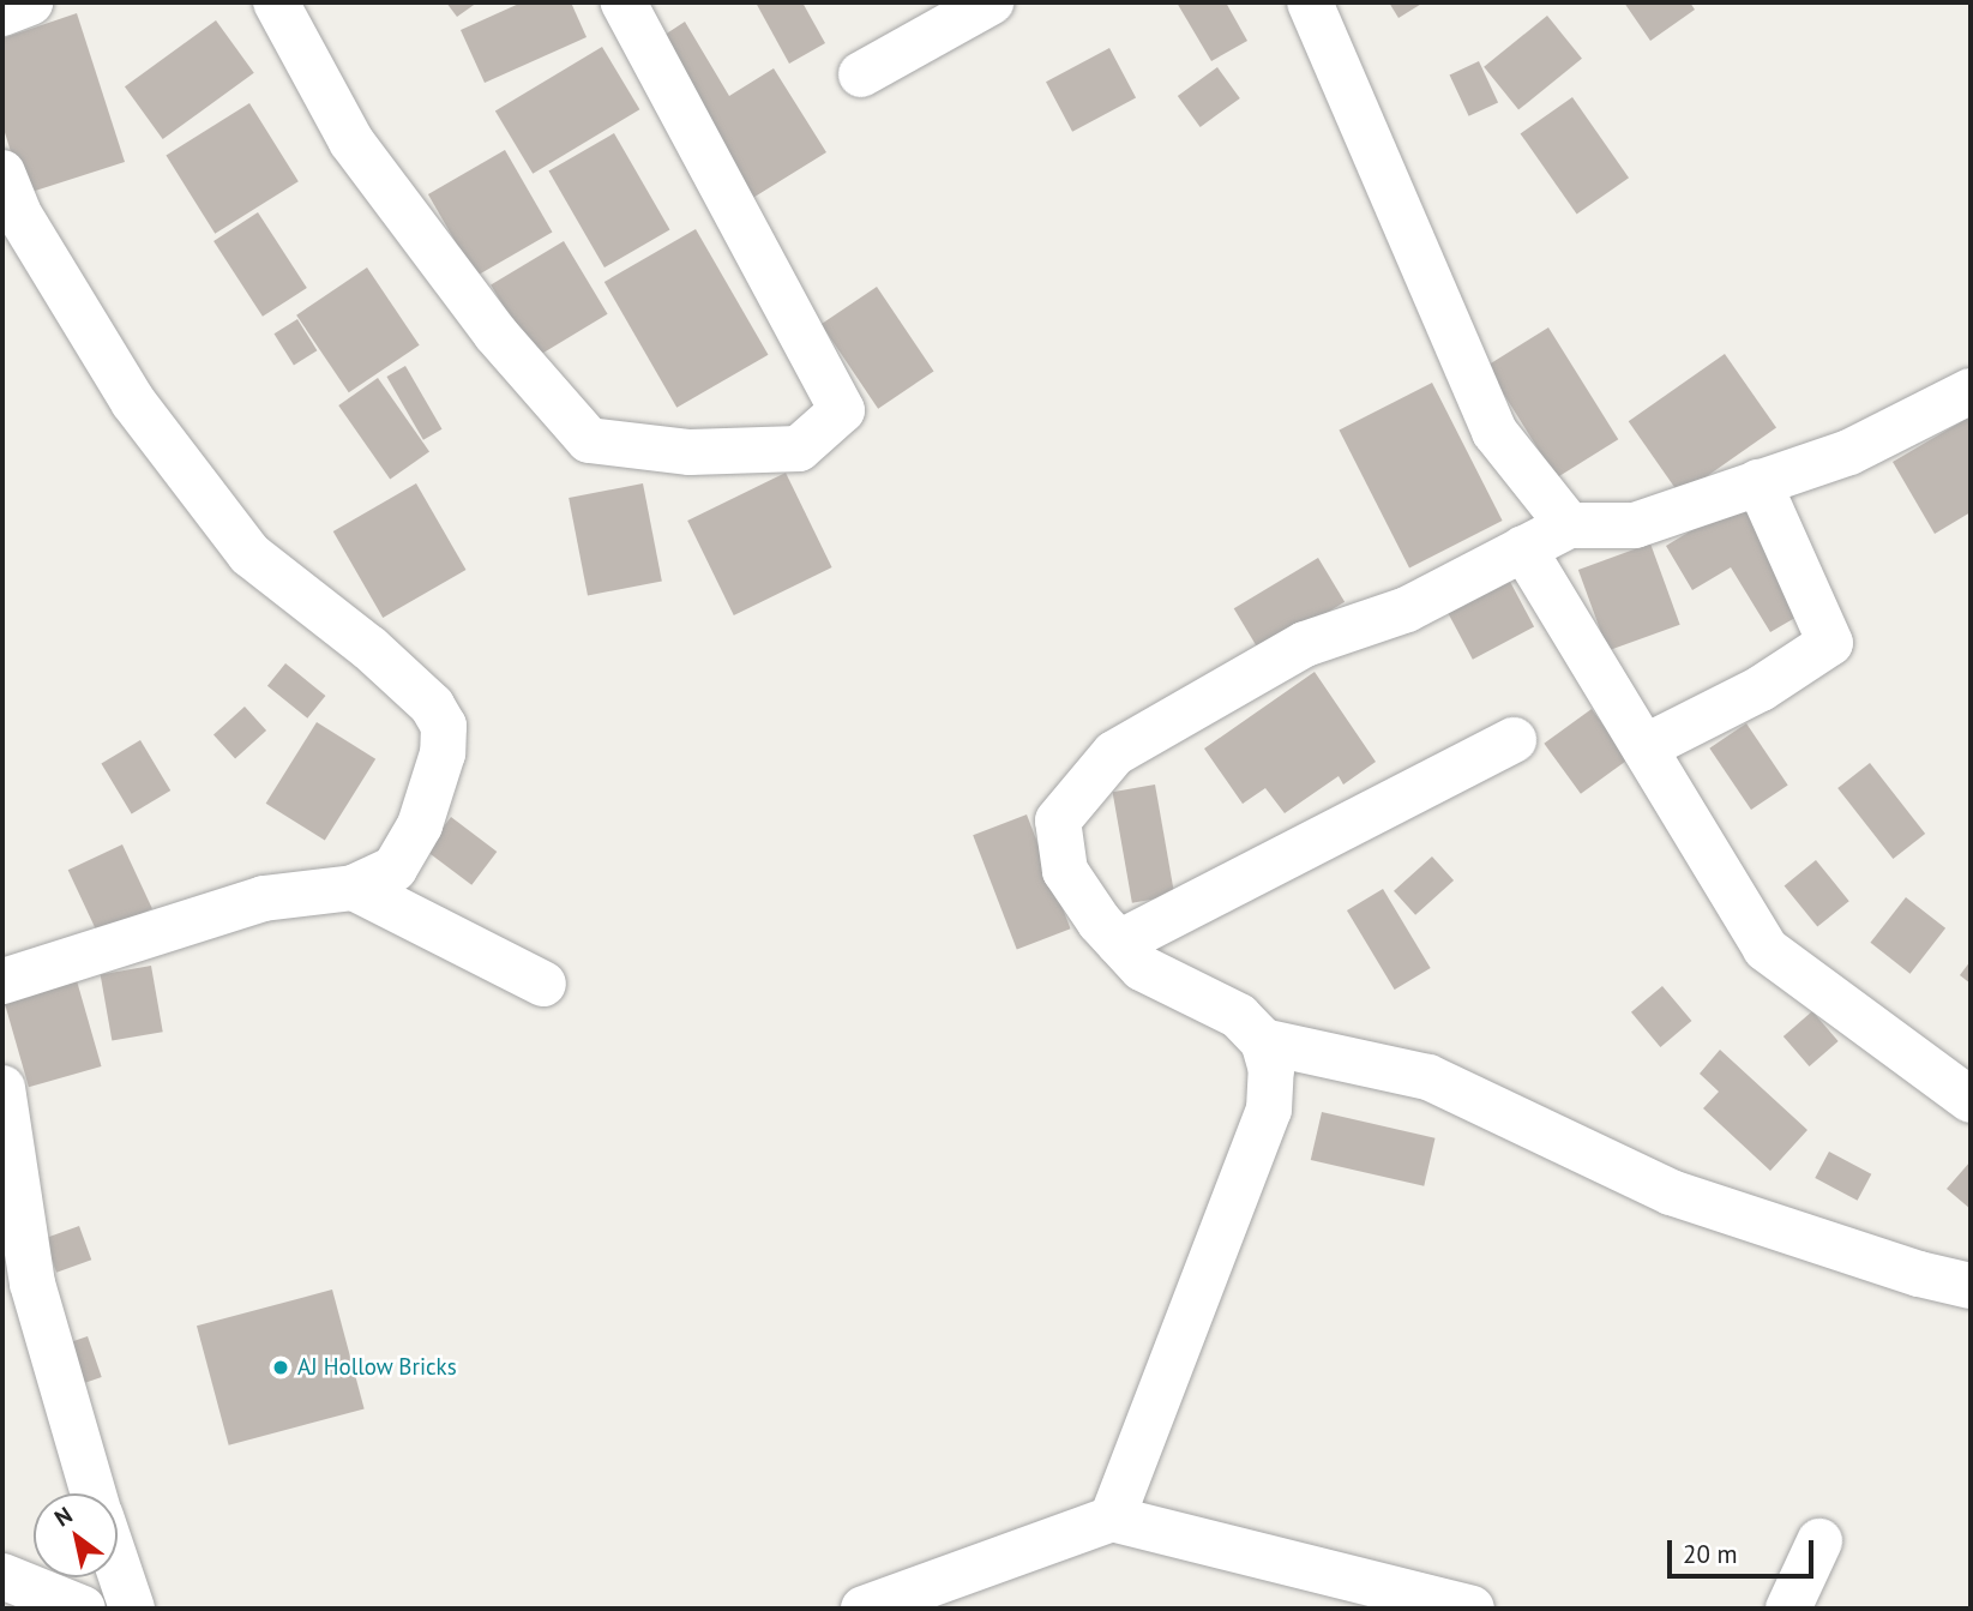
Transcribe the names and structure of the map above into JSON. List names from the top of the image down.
{
  "places": ["AJ Hollow Bricks"],
  "scale_bar": "20 m",
  "north": "top left"
}
